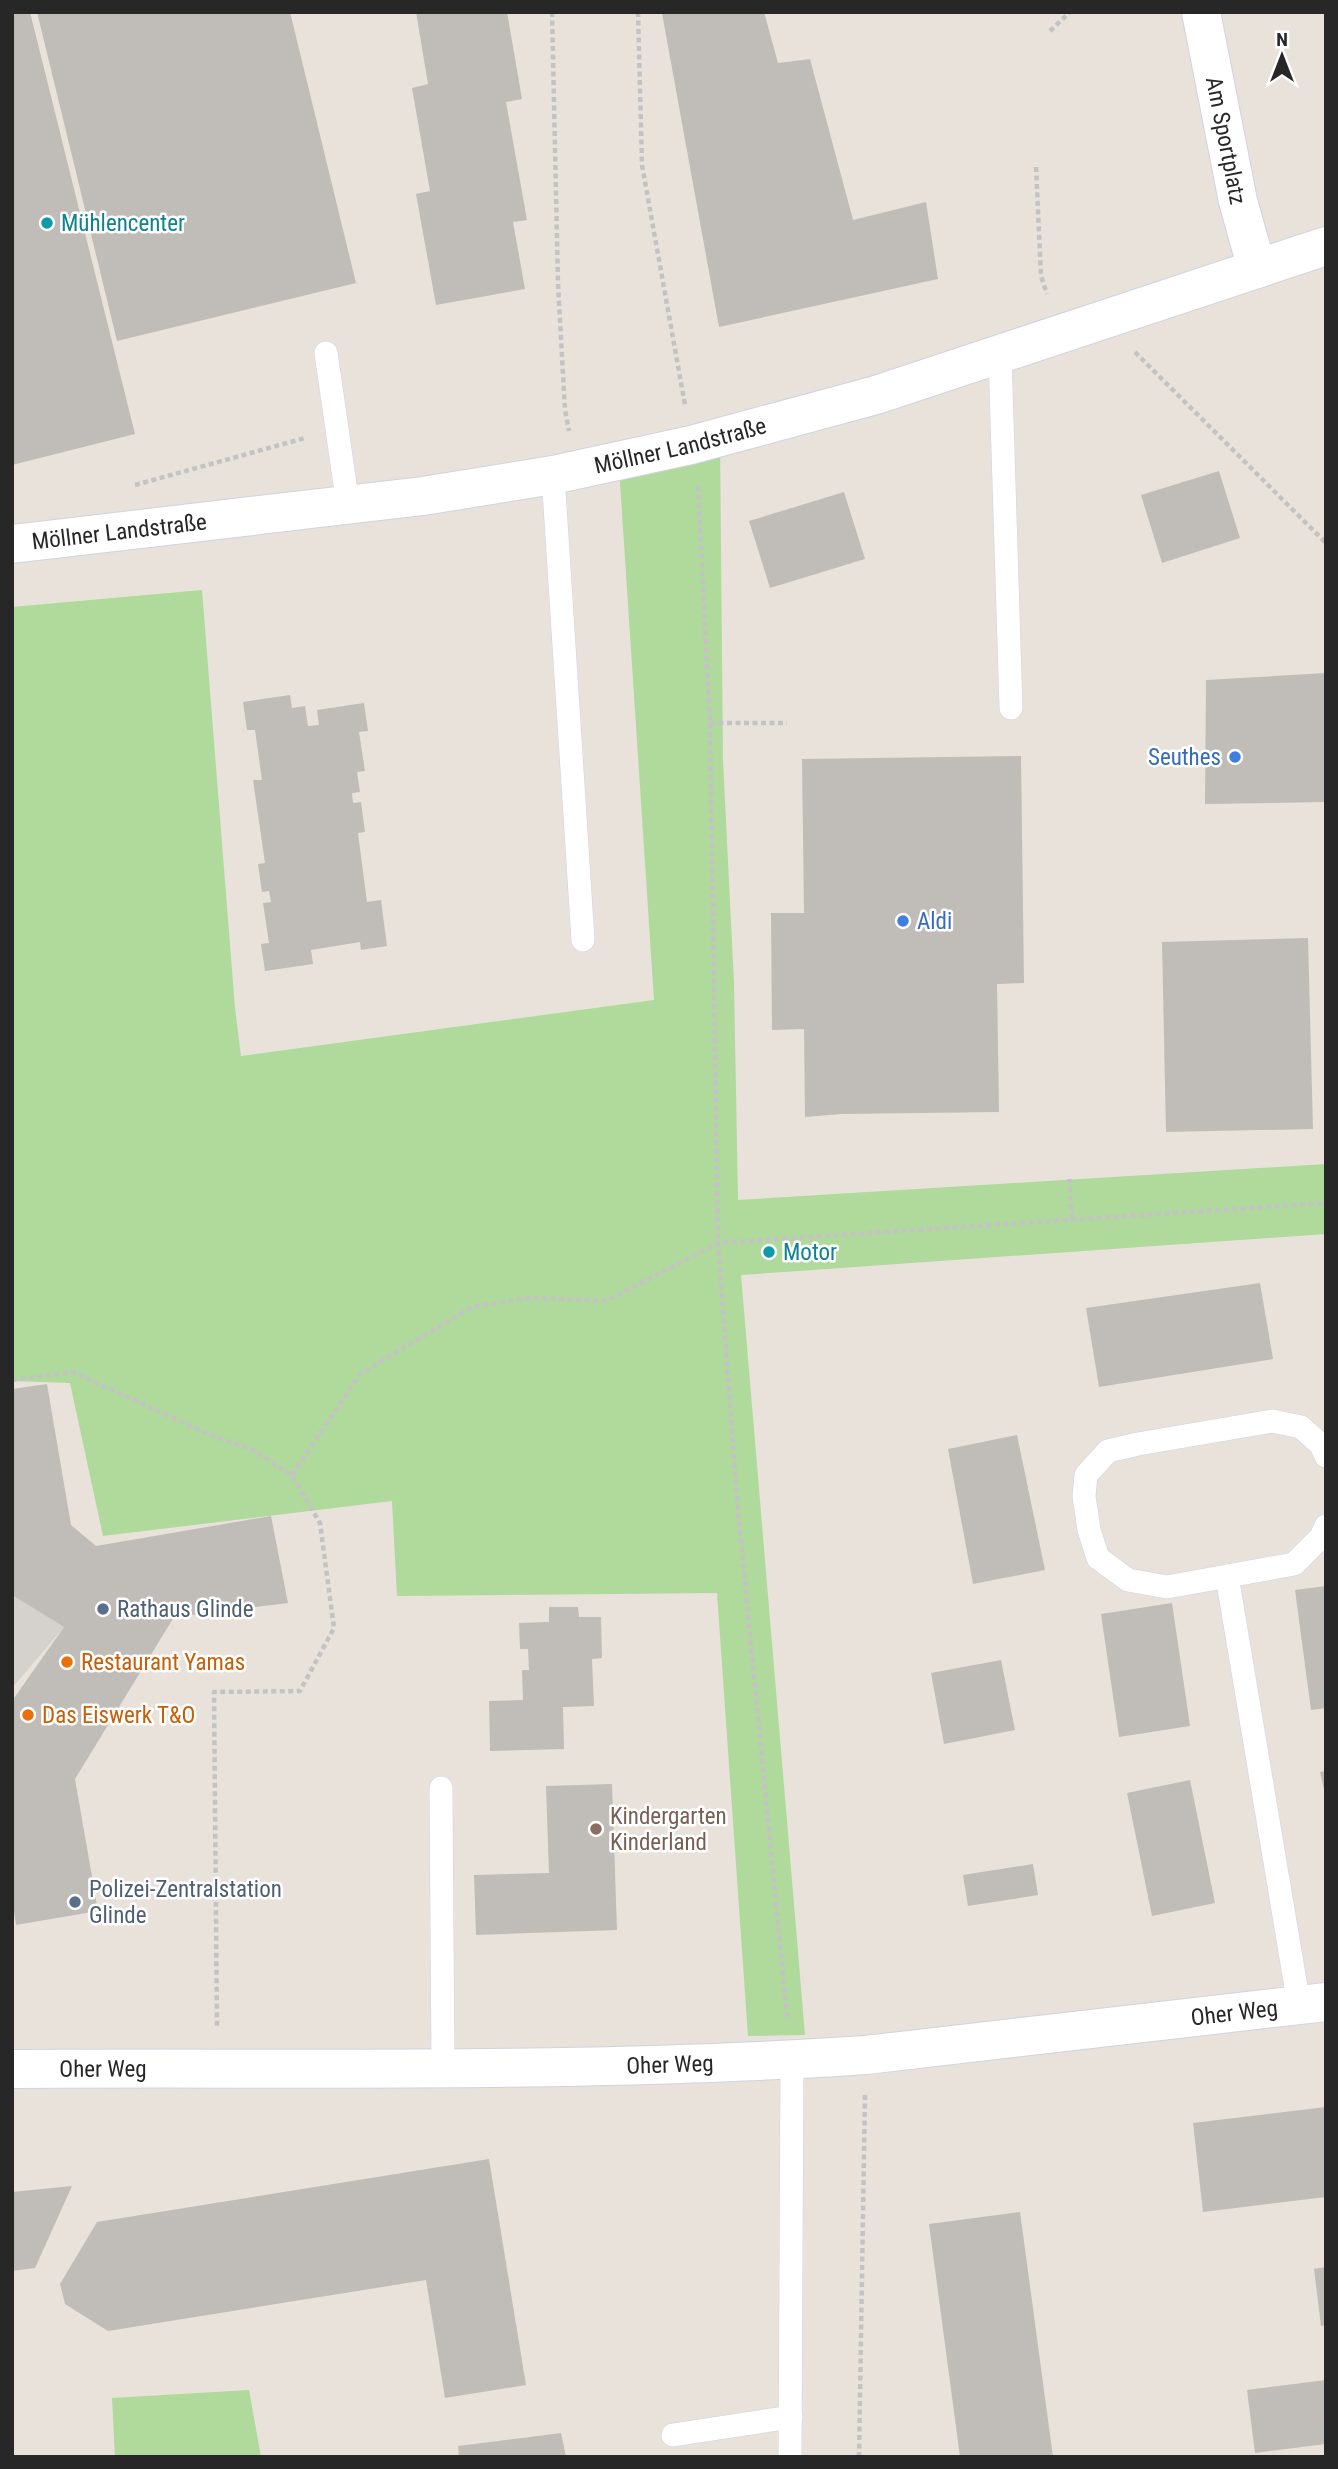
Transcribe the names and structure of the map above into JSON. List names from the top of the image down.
{
  "streets": {
    "street": ["Am Sportplatz", "Möllner Landstraße", "Oher Weg"]
  },
  "crossings": [
    ["Am Sportplatz", "Möllner Landstraße"]
  ],
  "places": [
    "Mühlencenter",
    "Seuthes",
    "Aldi",
    "Motor",
    "Rathaus Glinde",
    "Restaurant Yamas",
    "Das Eiswerk T&O",
    "Kindergarten Kinderland",
    "Polizei-Zentralstation Glinde"
  ],
  "north": "top"
}
